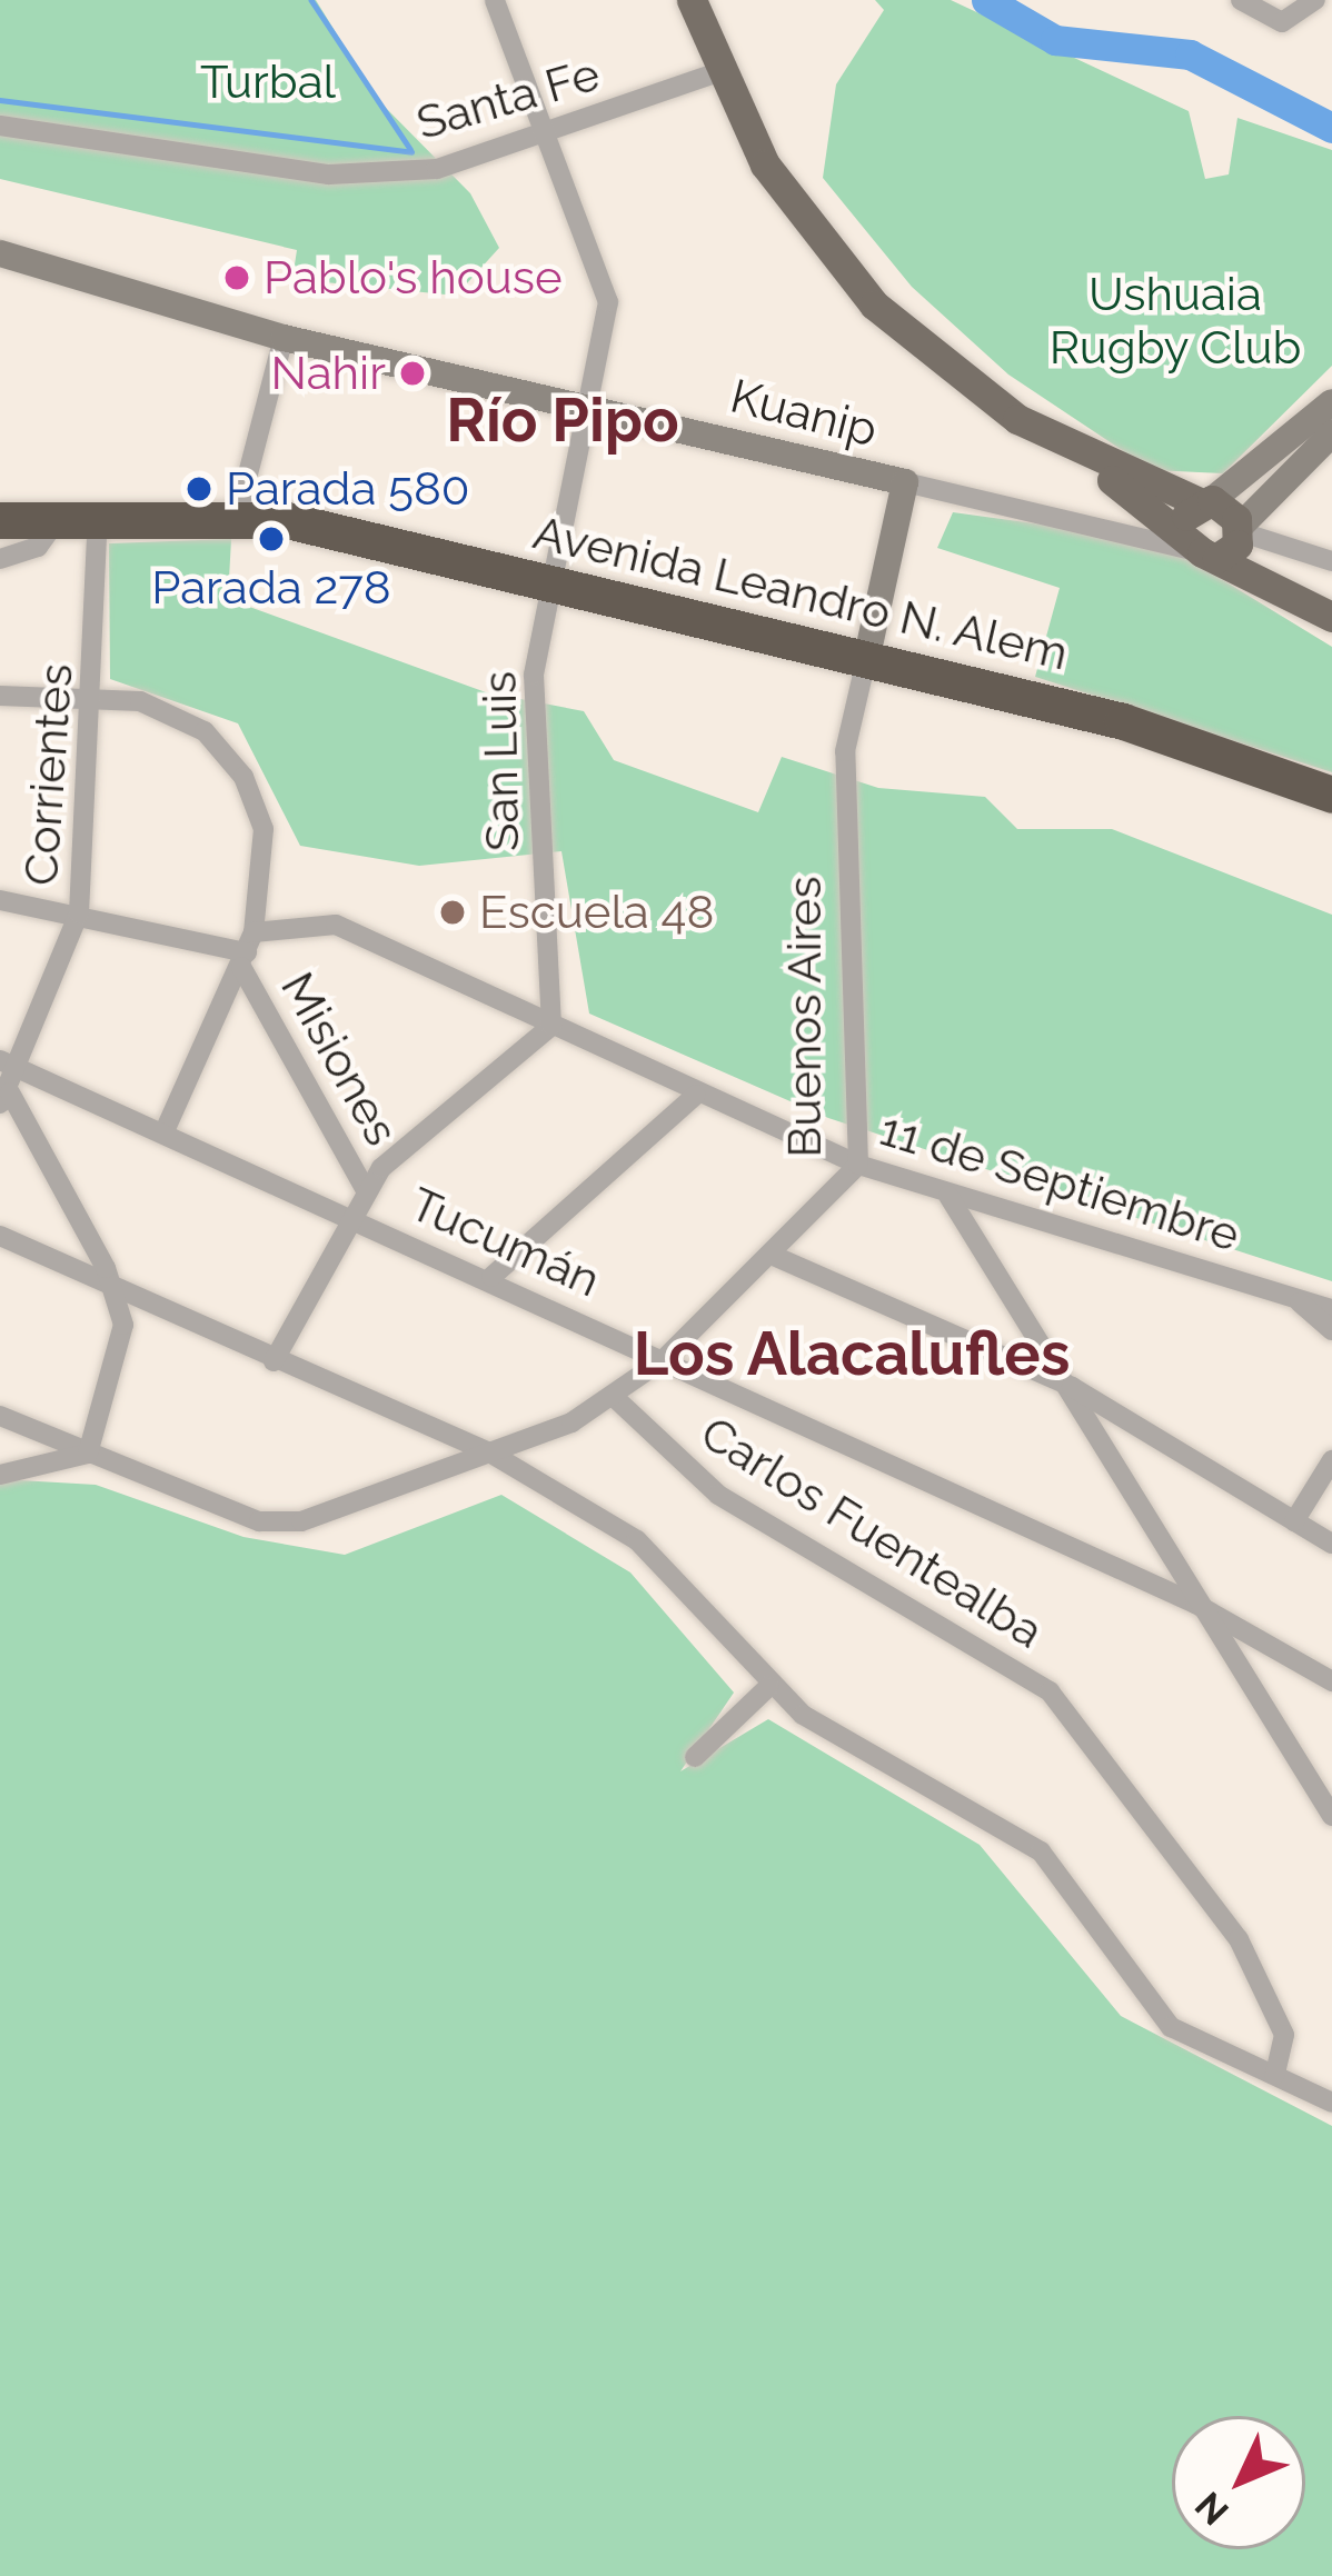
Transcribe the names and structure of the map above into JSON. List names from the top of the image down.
{
  "streets": {
    "highway": ["Avenida Leandro N. Alem"],
    "main road": ["Kuanip", "Buenos Aires"],
    "street": [
      "Santa Fe",
      "San Luis",
      "Corrientes",
      "Misiones",
      "11 de Septiembre",
      "Tucumán",
      "Carlos Fuentealba"
    ]
  },
  "crossings": [
    ["Santa Fe", "San Luis"],
    ["Kuanip", "San Luis"],
    ["Kuanip", "Buenos Aires"],
    ["Avenida Leandro N. Alem", "San Luis"],
    ["Avenida Leandro N. Alem", "Corrientes"],
    ["Avenida Leandro N. Alem", "Buenos Aires"],
    ["San Luis", "11 de Septiembre"],
    ["Corrientes", "Misiones"],
    ["Corrientes", "Tucumán"],
    ["Buenos Aires", "11 de Septiembre"],
    ["Buenos Aires", "Tucumán"],
    ["Buenos Aires", "Carlos Fuentealba"],
    ["Misiones", "11 de Septiembre"]
  ],
  "districts": ["Río Pipo", "Los Alacalufles"],
  "parks": ["Turbal", "Ushuaia Rugby Club"],
  "places": [
    "Pablo's house",
    "Nahir",
    "Parada 580",
    "Parada 278",
    "Escuela 48"
  ],
  "north": "bottom left"
}
